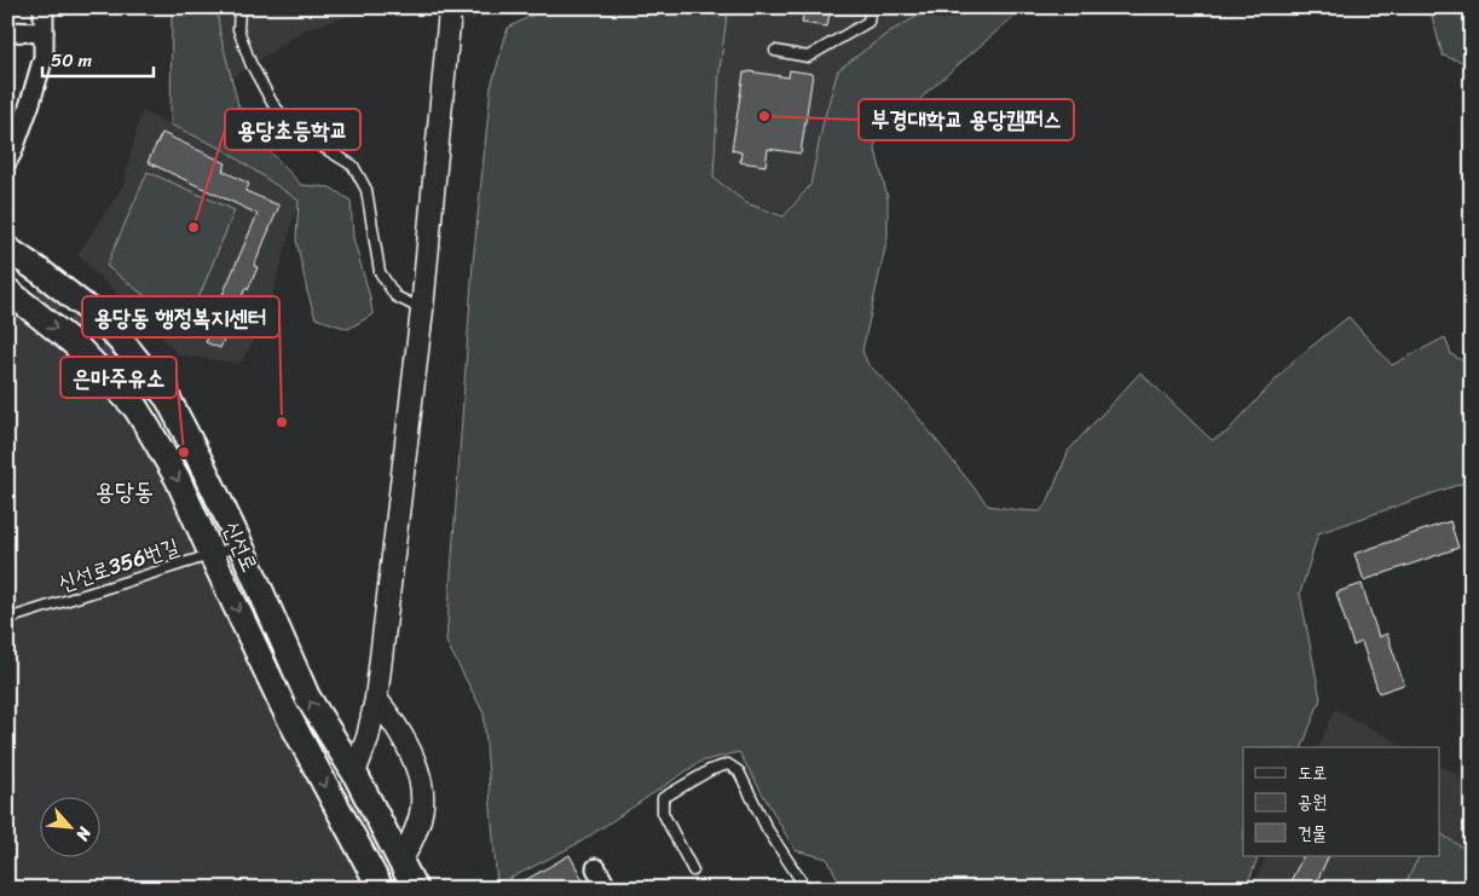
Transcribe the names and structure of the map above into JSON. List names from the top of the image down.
{
  "streets": {
    "main road": ["신선로"],
    "lane": ["신선로356번길"]
  },
  "crossings": [
    ["신선로", "신선로356번길"]
  ],
  "districts": ["용당동"],
  "places": [
    "부경대학교 용당캠퍼스",
    "용당초등학교",
    "용당동 행정복지센터",
    "은마주유소"
  ],
  "legend": ["도로", "공원", "건물"],
  "scale_bar": "50 m",
  "north": "bottom right"
}
